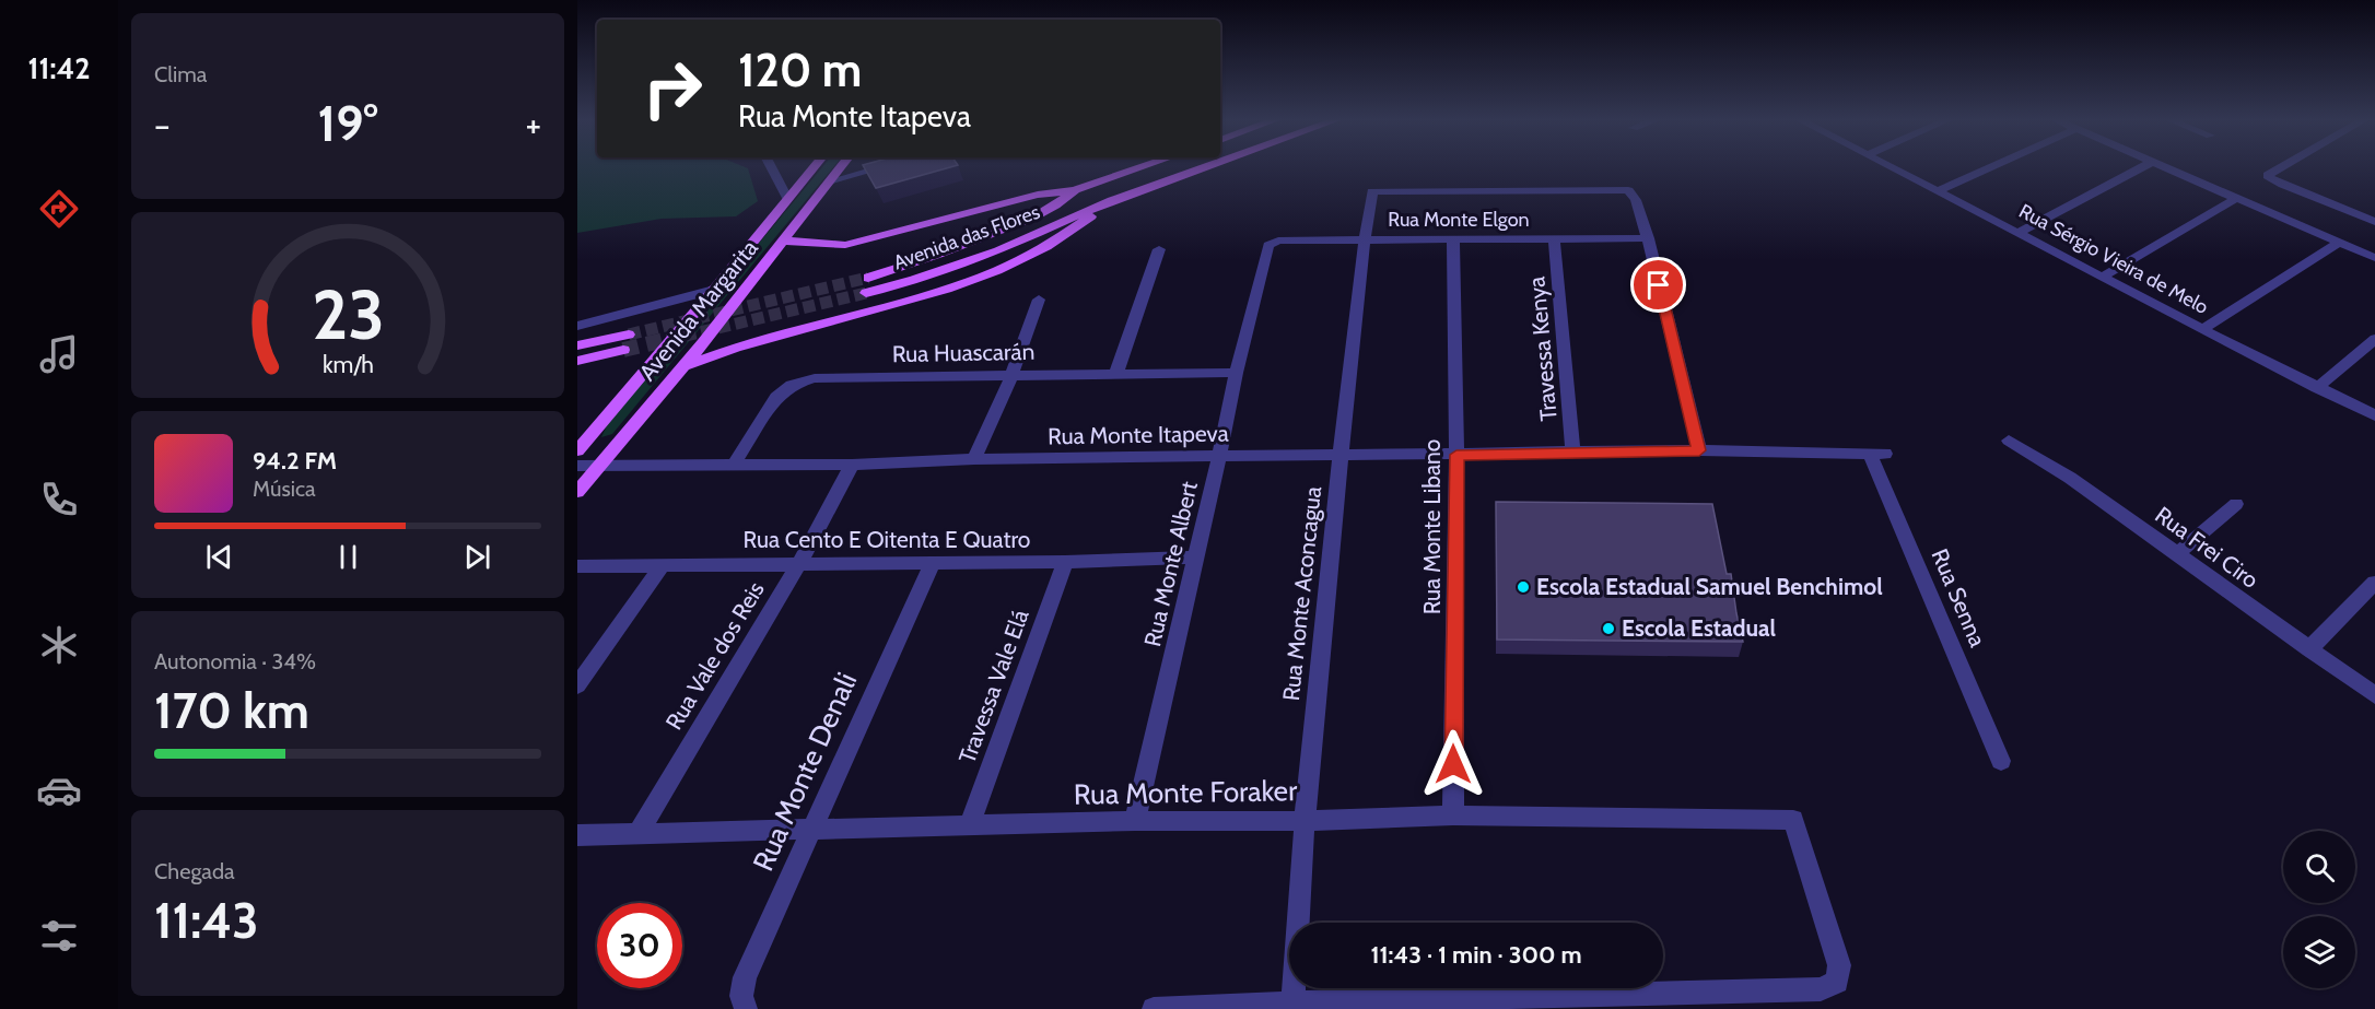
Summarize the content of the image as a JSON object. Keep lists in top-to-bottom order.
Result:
{
  "streets": {
    "main road": ["Avenida das Flores", "Avenida Margarita"],
    "street": [
      "Rua Monte Elgon",
      "Rua Sérgio Vieira de Melo",
      "Travessa Kenya",
      "Rua Huascarán",
      "Rua Monte Itapeva",
      "Rua Monte Libano",
      "Rua Cento E Oitenta E Quatro",
      "Rua Frei Ciro",
      "Rua Monte Albert",
      "Rua Monte Aconcagua",
      "Rua Senna",
      "Rua Vale dos Reis",
      "Travessa Vale Elá",
      "Rua Monte Denali",
      "Rua Monte Foraker"
    ]
  },
  "crossings": [
    ["Rua Monte Elgon", "Travessa Kenya"],
    ["Rua Monte Elgon", "Rua Monte Libano"],
    ["Rua Monte Elgon", "Rua Monte Albert"],
    ["Rua Monte Elgon", "Rua Monte Aconcagua"],
    ["Avenida Margarita", "Rua Monte Itapeva"],
    ["Travessa Kenya", "Rua Monte Itapeva"],
    ["Rua Huascarán", "Rua Monte Itapeva"],
    ["Rua Huascarán", "Rua Monte Albert"],
    ["Rua Monte Itapeva", "Rua Monte Libano"],
    ["Rua Monte Itapeva", "Rua Monte Albert"],
    ["Rua Monte Itapeva", "Rua Monte Aconcagua"],
    ["Rua Monte Itapeva", "Rua Senna"],
    ["Rua Monte Itapeva", "Rua Vale dos Reis"],
    ["Rua Monte Libano", "Rua Monte Foraker"],
    ["Rua Cento E Oitenta E Quatro", "Rua Monte Albert"],
    ["Rua Cento E Oitenta E Quatro", "Rua Vale dos Reis"],
    ["Rua Cento E Oitenta E Quatro", "Travessa Vale Elá"],
    ["Rua Cento E Oitenta E Quatro", "Rua Monte Denali"],
    ["Rua Monte Albert", "Rua Monte Foraker"],
    ["Rua Monte Aconcagua", "Rua Monte Foraker"],
    ["Rua Vale dos Reis", "Rua Monte Foraker"],
    ["Travessa Vale Elá", "Rua Monte Foraker"],
    ["Rua Monte Denali", "Rua Monte Foraker"]
  ],
  "places": ["Escola Estadual Samuel Benchimol", "Escola Estadual"],
  "page": {
    "tabs": "11:42",
    "tile": [
      "Clima",
      ["Autonomia · 34%", "170 km"],
      ["Chegada", "11:43"]
    ],
    "turn": ["120 m", "Rua Monte Itapeva"],
    "heat": ["−", "19°", "+"],
    "song": ["94.2 FM", "Música"],
    "limit": "30",
    "trip": "11:43 · 1 min · 300 m",
    "gauge": ["23", "km/h"]
  }
}
